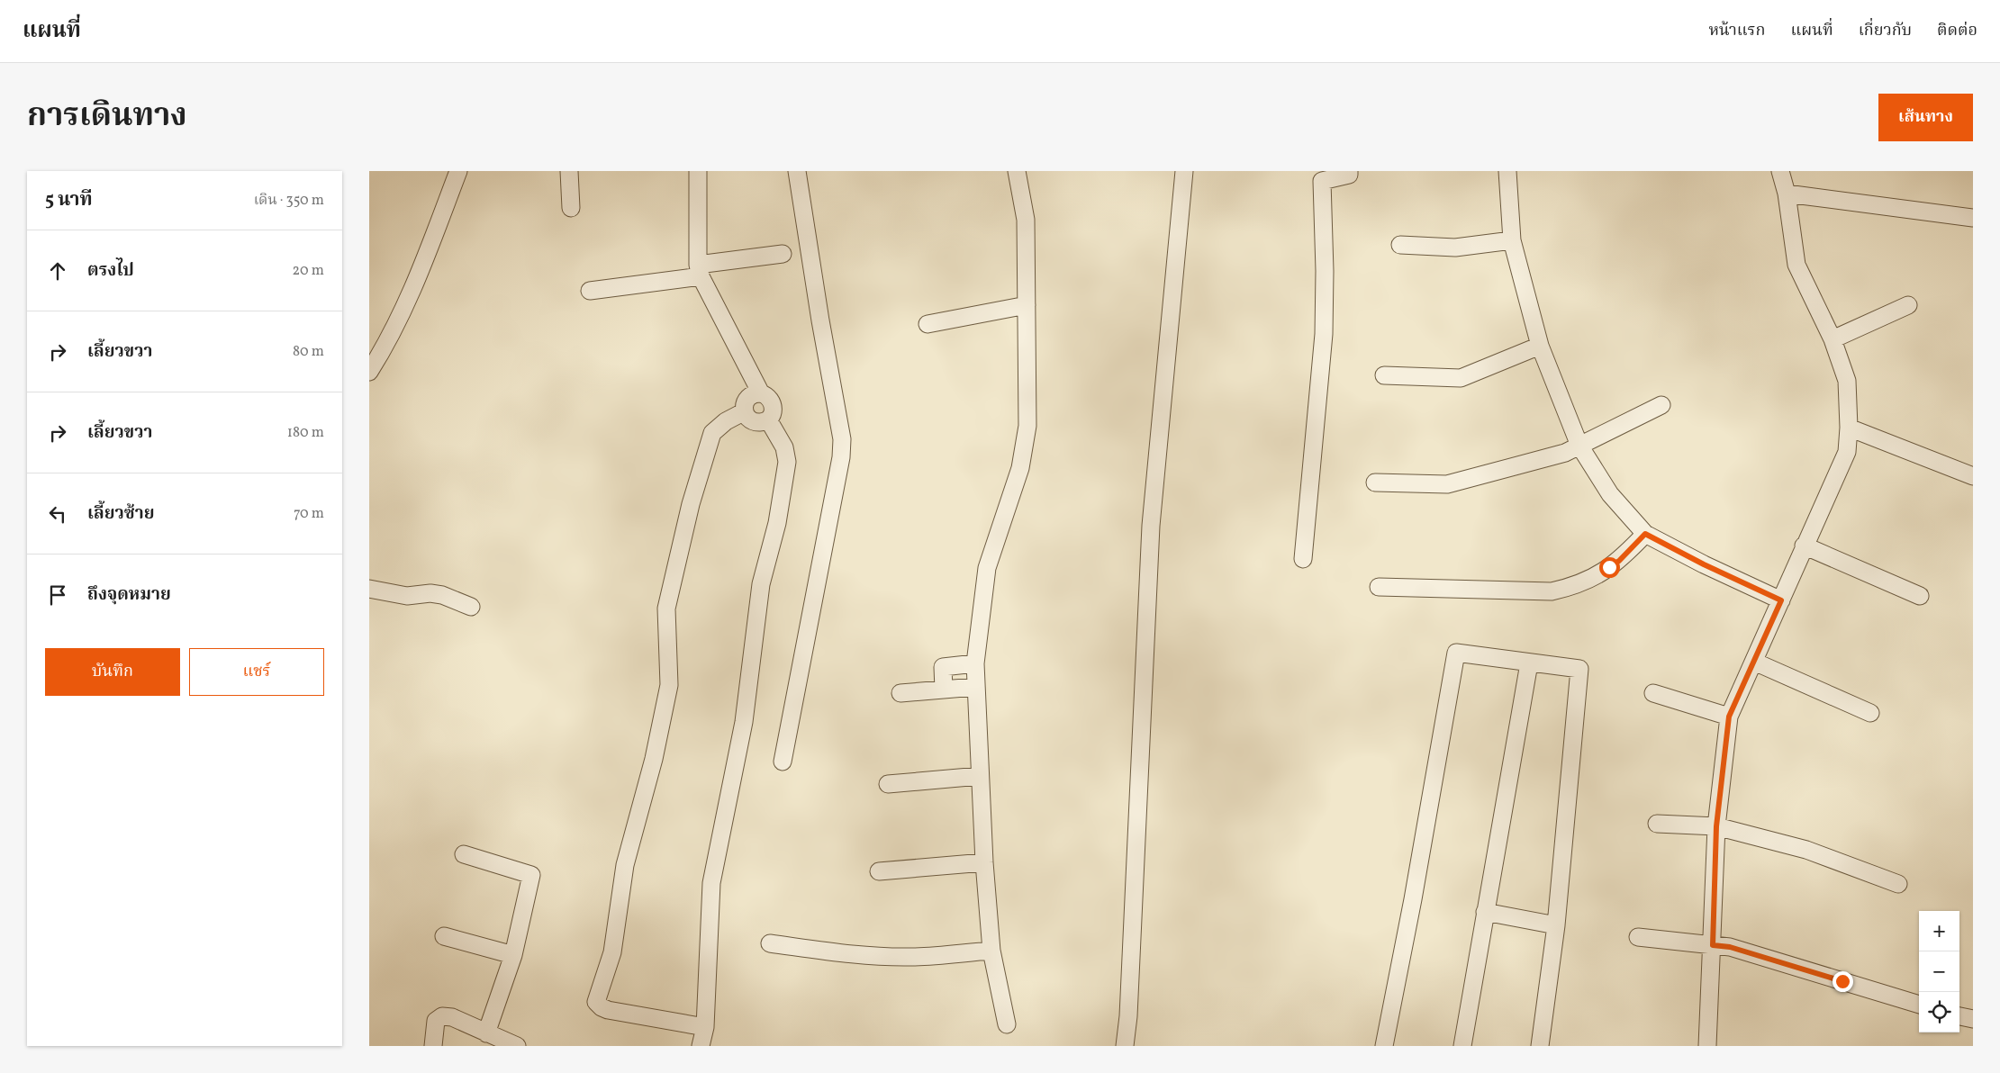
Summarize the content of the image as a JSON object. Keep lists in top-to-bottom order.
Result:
{
  "page": {
    "header": "แผนที่",
    "nav": [
      "หน้าแรก",
      "แผนที่",
      "เกี่ยวกับ",
      "ติดต่อ"
    ],
    "title": "การเดินทาง",
    "buttons": [
      "เส้นทาง",
      ["บันทึก", "แชร์"]
    ],
    "heading": ["5 นาที", "เดิน · 350 m"],
    "list": [
      ["ตรงไป", "20 m"],
      ["เลี้ยวขวา", "80 m"],
      ["เลี้ยวขวา", "180 m"],
      ["เลี้ยวซ้าย", "70 m"],
      "ถึงจุดหมาย"
    ],
    "map_buttons": ["+", "−"]
  }
}
